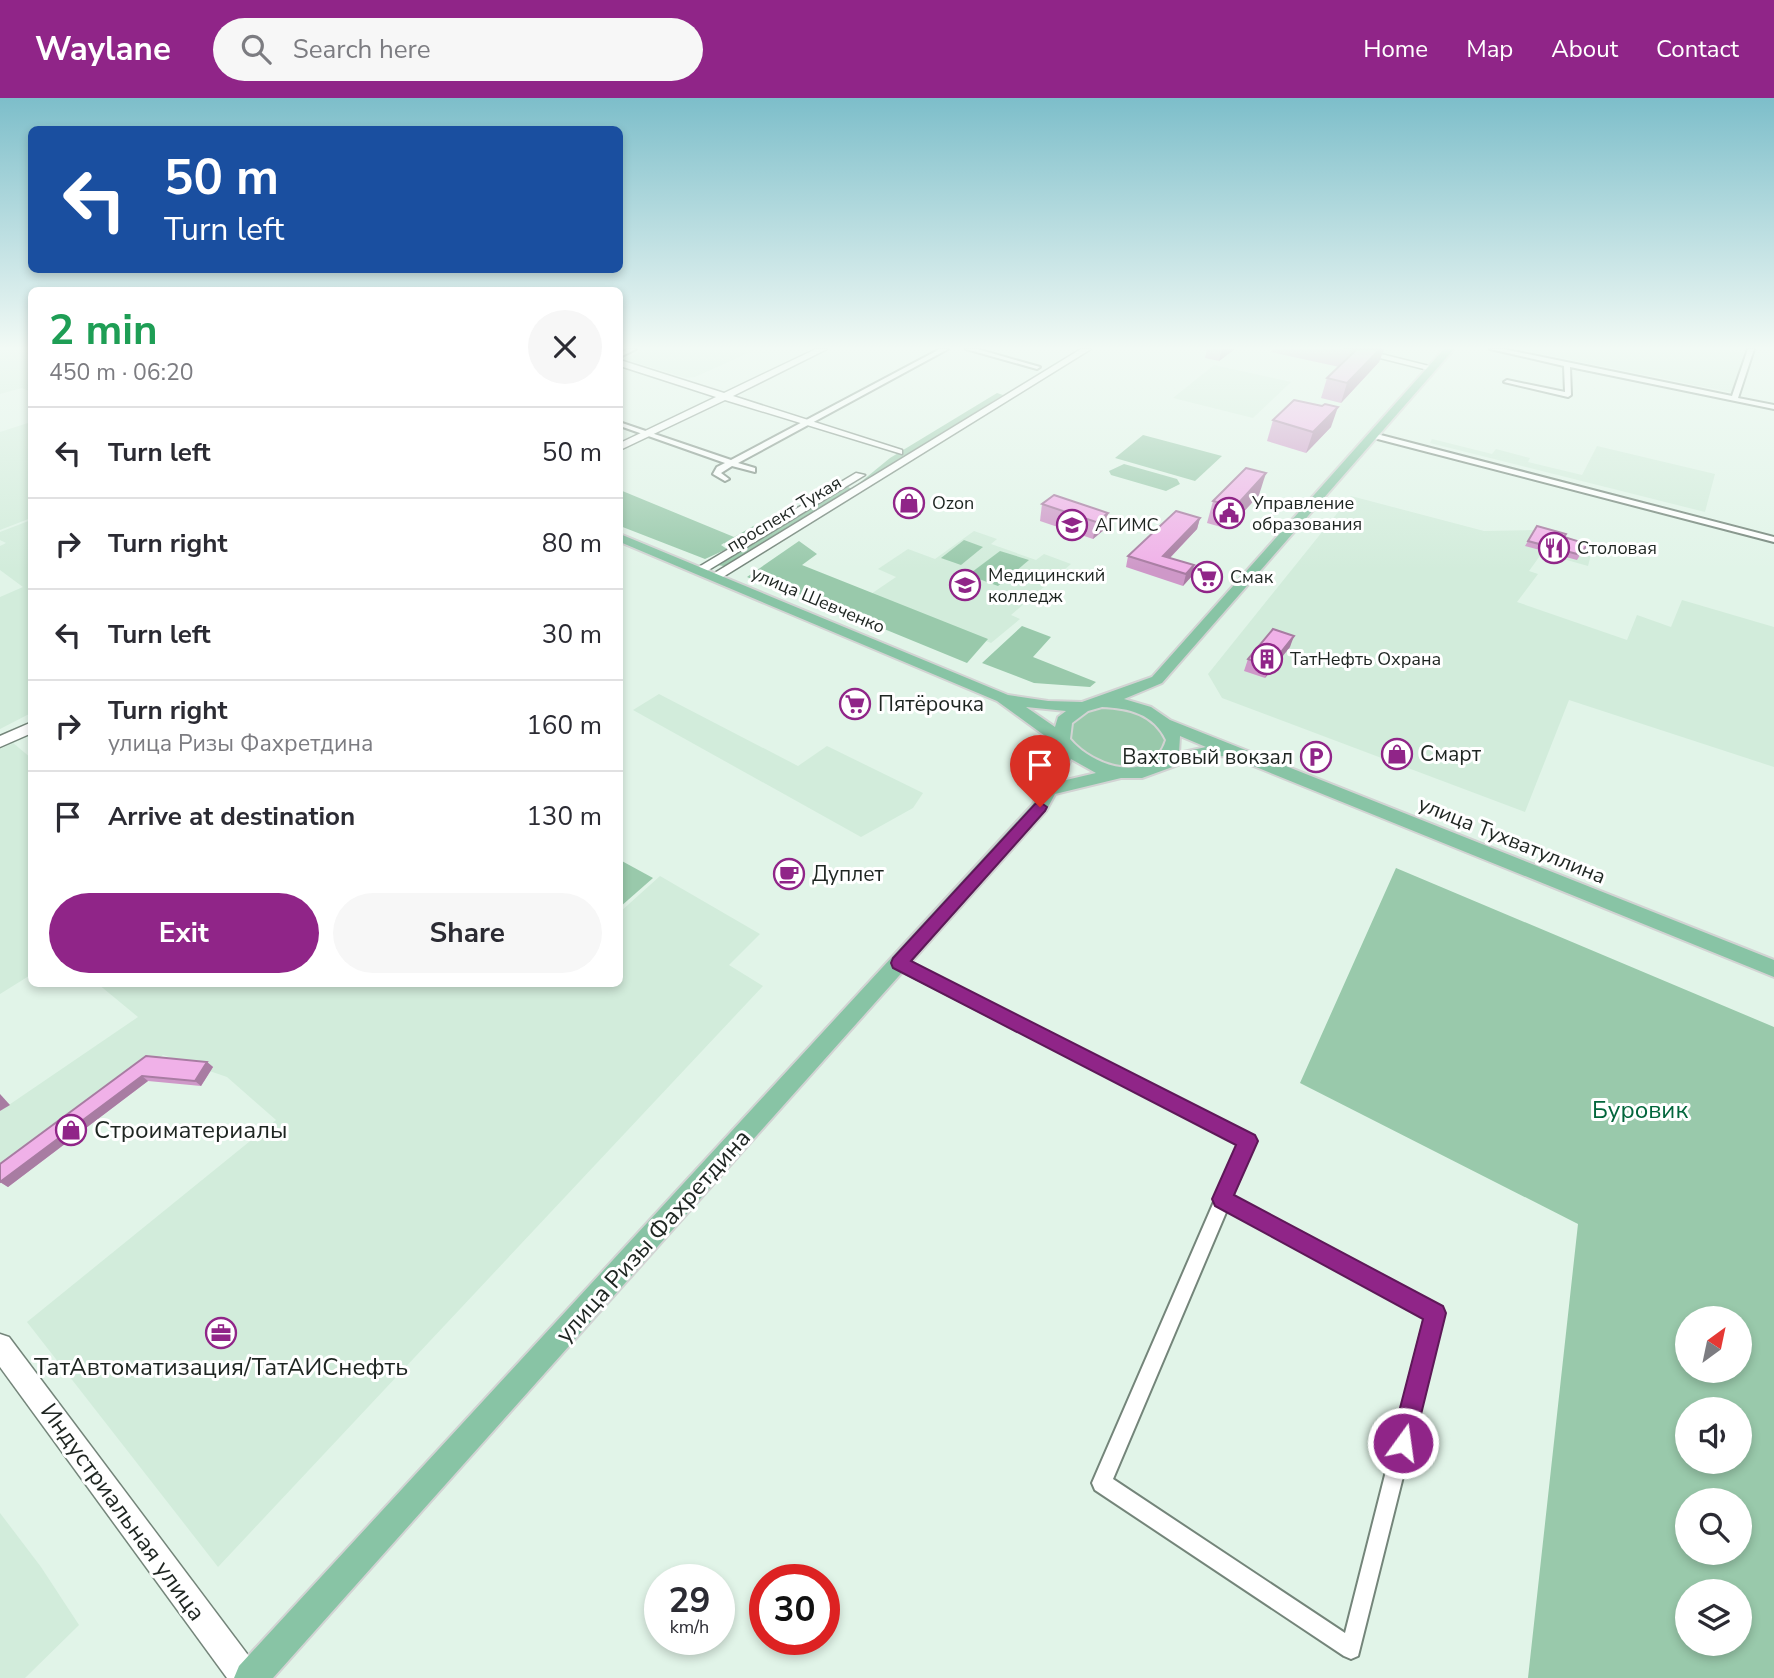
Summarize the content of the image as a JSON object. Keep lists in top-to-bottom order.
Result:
{
  "streets": {
    "main road": [
      "проспект Тукая",
      "улица Шевченко",
      "улица Тухватуллина",
      "улица Ризы Фахретдина",
      "Индустриальная улица"
    ]
  },
  "crossings": [
    ["проспект Тукая", "улица Шевченко"],
    ["улица Тухватуллина", "улица Ризы Фахретдина"]
  ],
  "parks": ["Буровик"],
  "places": {
    "shop": ["Ozon", "Смарт", "Строиматериалы"],
    "public building": ["Управление образования"],
    "school or university": ["АГИМС", "Медицинский колледж"],
    "restaurant": ["Столовая"],
    "supermarket": ["Смак", "Пятёрочка"],
    "building": ["ТатНефть Охрана"],
    "parking": ["Вахтовый вокзал"],
    "cafe": ["Дуплет"],
    "office": ["ТатАвтоматизация/ТатАИСнефть"]
  },
  "north": "top right",
  "page": {
    "header": "Waylane",
    "search": "Search here",
    "nav": [
      "Home",
      "Map",
      "About",
      "Contact"
    ],
    "turn": ["50 m", "Turn left"],
    "heading": ["2 min", "450 m · 06:20"],
    "list": [
      {
        "name": "Turn left",
        "value": "50 m"
      },
      {
        "name": "Turn right",
        "value": "80 m"
      },
      {
        "name": "Turn left",
        "value": "30 m"
      },
      {
        "name": "Turn right",
        "note": "улица Ризы Фахретдина",
        "value": "160 m"
      },
      {
        "name": "Arrive at destination",
        "value": "130 m"
      }
    ],
    "buttons": ["Exit", "Share"],
    "speed": "29 km/h",
    "limit": "30"
  }
}
